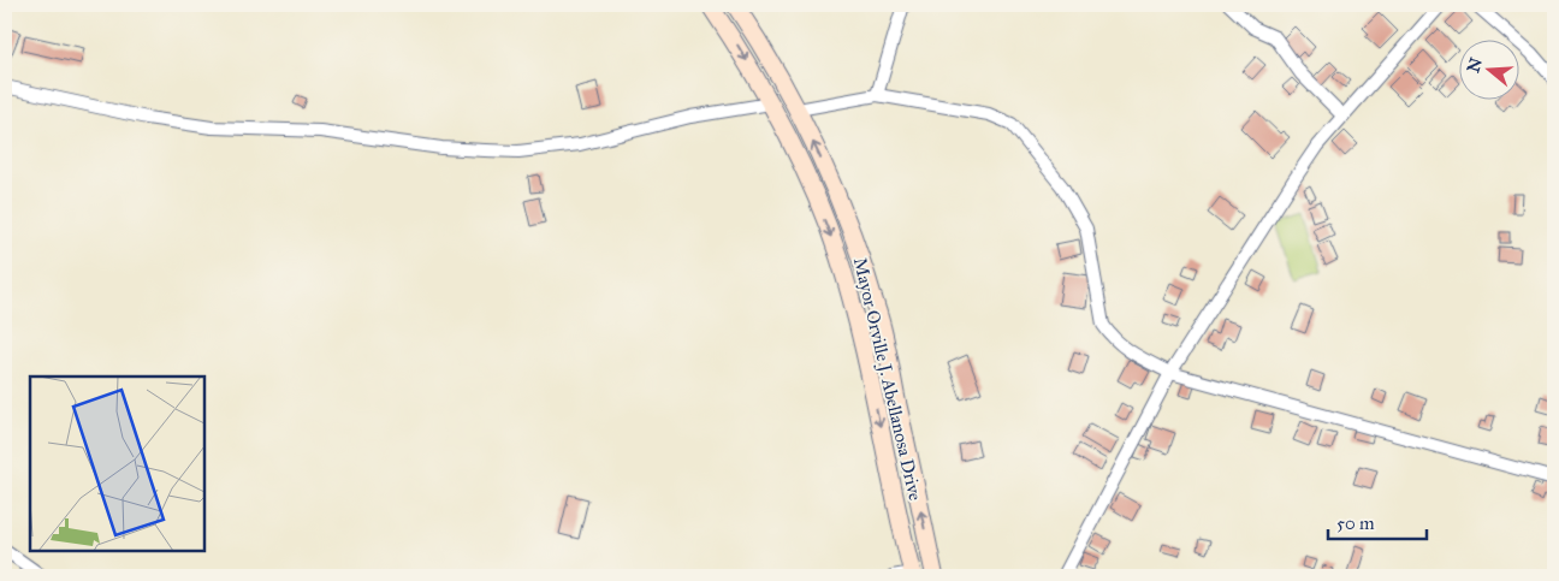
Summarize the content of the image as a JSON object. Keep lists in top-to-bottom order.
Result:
{
  "streets": {
    "main road": ["Mayor Orville J. Abellanosa Drive"]
  },
  "scale_bar": "50 m",
  "north": "left"
}
